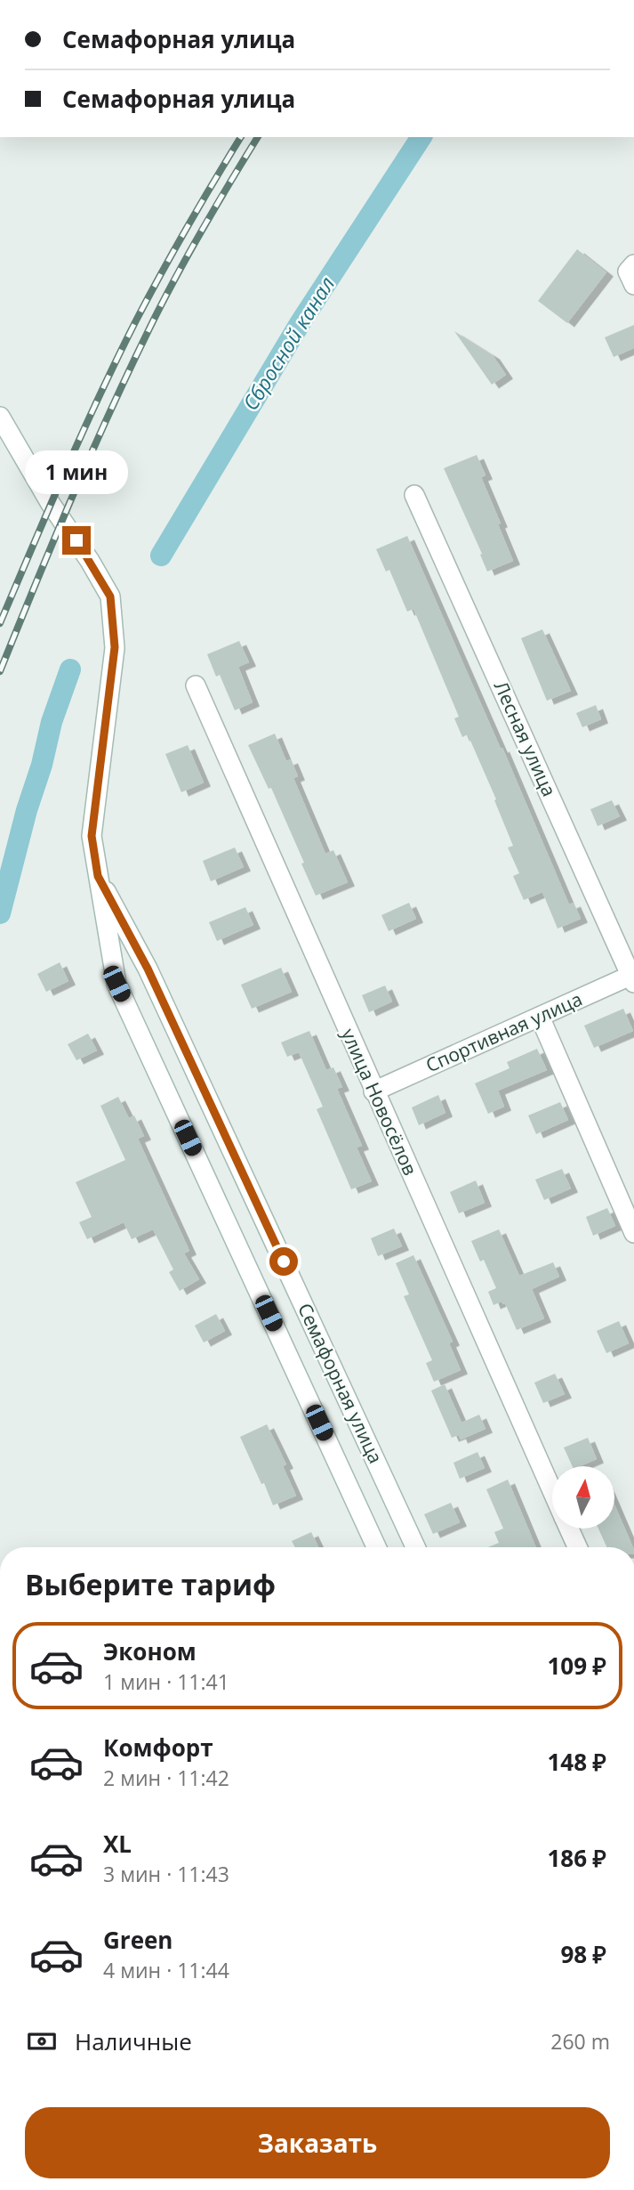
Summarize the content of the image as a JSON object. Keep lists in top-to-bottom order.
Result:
{
  "streets": {
    "street": [
      "Лесная улица",
      "Спортивная улица",
      "улица Новосёлов",
      "Семафорная улица"
    ]
  },
  "crossings": [
    ["Лесная улица", "Спортивная улица"],
    ["Спортивная улица", "улица Новосёлов"]
  ],
  "water": ["Сбросной канал"],
  "north": "top",
  "page": {
    "banner": ["Семафорная улица", "Семафорная улица"],
    "bubble": "1 мин",
    "heading": "Выберите тариф",
    "list": [
      {
        "name": "Эконом",
        "note": "1 мин · 11:41",
        "value": "109 ₽"
      },
      {
        "name": "Комфорт",
        "note": "2 мин · 11:42",
        "value": "148 ₽"
      },
      {
        "name": "XL",
        "note": "3 мин · 11:43",
        "value": "186 ₽"
      },
      {
        "name": "Green",
        "note": "4 мин · 11:44",
        "value": "98 ₽"
      }
    ],
    "pay": ["Наличные", "260 m"],
    "buttons": "Заказать"
  }
}
